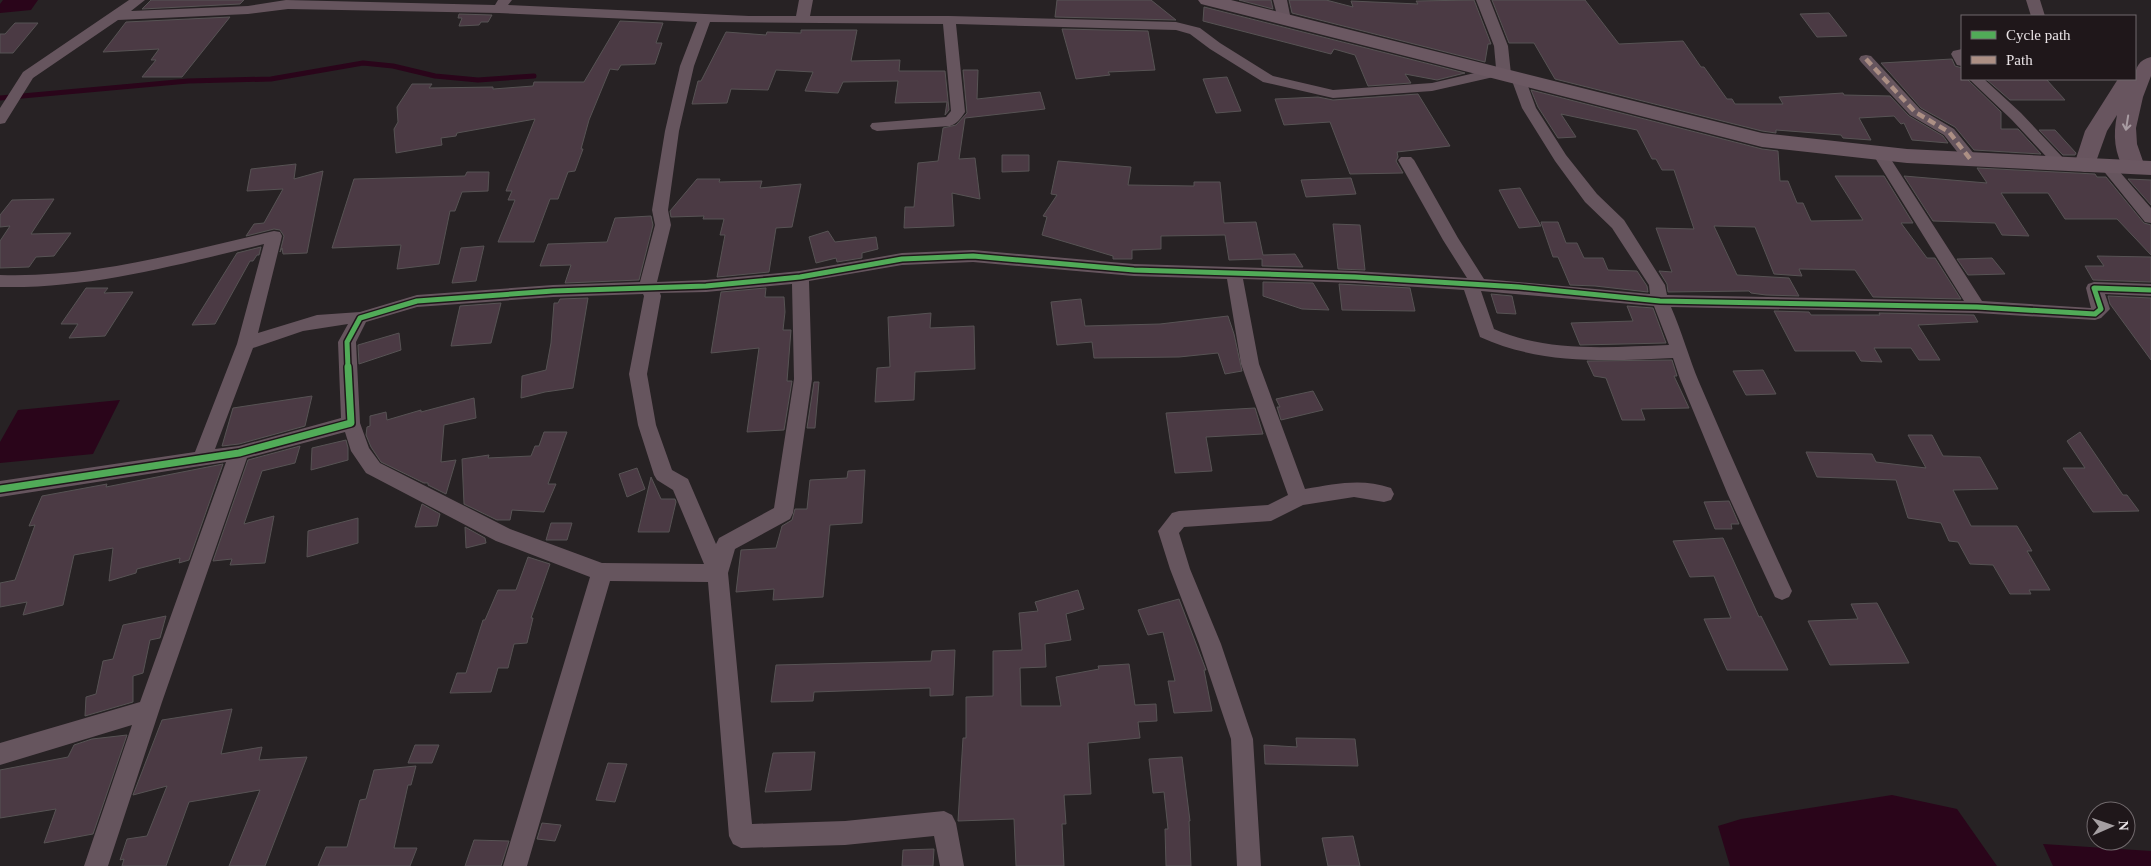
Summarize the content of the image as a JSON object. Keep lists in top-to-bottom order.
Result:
{
  "legend": ["Cycle path", "Path"],
  "north": "right"
}
